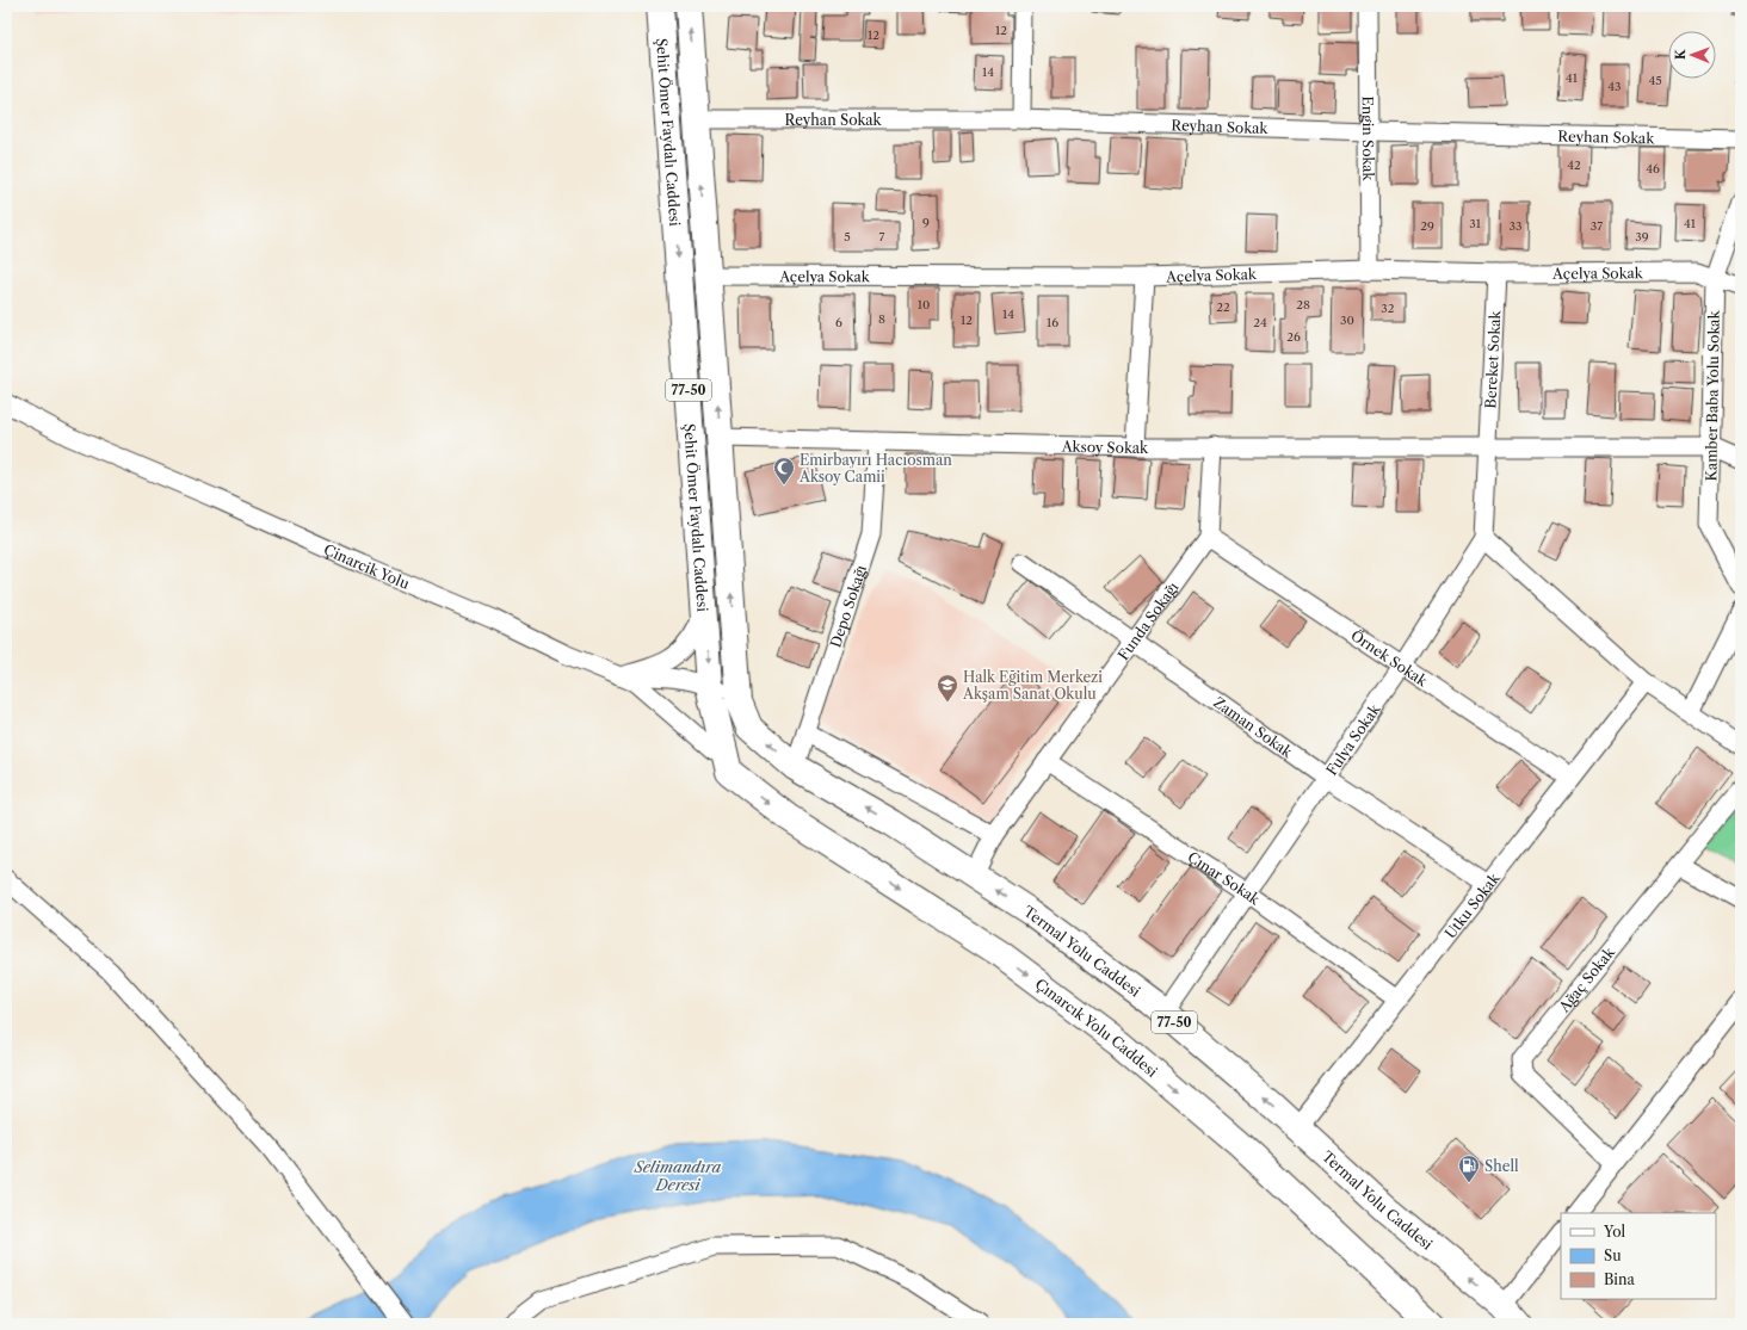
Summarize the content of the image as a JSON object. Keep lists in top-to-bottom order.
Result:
{
  "streets": {
    "main road": [
      "Şehit Ömer Faydalı Caddesi",
      "77-50",
      "Termal Yolu Caddesi",
      "Çınarcık Yolu Caddesi"
    ],
    "street": [
      "Reyhan Sokak",
      "Engin Sokak",
      "Açelya Sokak",
      "Bereket Sokak",
      "Kamber Baba Yolu Sokak",
      "Aksoy Sokak",
      "Çinarcik Yolu",
      "Depo Sokağı",
      "Funda Sokağı",
      "Örnek Sokak",
      "Zaman Sokak",
      "Fulya Sokak",
      "Çınar Sokak",
      "Utku Sokak",
      "Ağaç Sokak"
    ]
  },
  "crossings": [
    ["Reyhan Sokak", "Şehit Ömer Faydalı Caddesi"],
    ["Reyhan Sokak", "Engin Sokak"],
    ["Şehit Ömer Faydalı Caddesi", "Açelya Sokak"],
    ["Şehit Ömer Faydalı Caddesi", "Aksoy Sokak"],
    ["Şehit Ömer Faydalı Caddesi", "Çinarcik Yolu"],
    ["Şehit Ömer Faydalı Caddesi", "Termal Yolu Caddesi"],
    ["Şehit Ömer Faydalı Caddesi", "Çınarcık Yolu Caddesi"],
    ["Engin Sokak", "Açelya Sokak"],
    ["Açelya Sokak", "Bereket Sokak"],
    ["Açelya Sokak", "Kamber Baba Yolu Sokak"],
    ["Bereket Sokak", "Aksoy Sokak"],
    ["Bereket Sokak", "Fulya Sokak"],
    ["Kamber Baba Yolu Sokak", "Aksoy Sokak"],
    ["Aksoy Sokak", "Depo Sokağı"],
    ["Aksoy Sokak", "Fulya Sokak"],
    ["Çinarcik Yolu", "Çınarcık Yolu Caddesi"],
    ["Depo Sokağı", "Termal Yolu Caddesi"],
    ["Funda Sokağı", "Örnek Sokak"],
    ["Funda Sokağı", "Zaman Sokak"],
    ["Funda Sokağı", "Çınar Sokak"],
    ["Funda Sokağı", "Termal Yolu Caddesi"],
    ["Örnek Sokak", "Fulya Sokak"],
    ["Örnek Sokak", "Utku Sokak"],
    ["Zaman Sokak", "Fulya Sokak"],
    ["Zaman Sokak", "Utku Sokak"],
    ["Fulya Sokak", "Çınar Sokak"],
    ["Fulya Sokak", "Termal Yolu Caddesi"],
    ["Çınar Sokak", "Utku Sokak"],
    ["Utku Sokak", "Termal Yolu Caddesi"]
  ],
  "one_way": ["Termal Yolu Caddesi", "Çınarcık Yolu Caddesi"],
  "water": ["Selimandıra Deresi"],
  "places": {
    "mosque": ["Emirbayırı Hacıosman Aksoy Camii"],
    "school or university": ["Halk Eğitim Merkezi Akşam Sanat Okulu"],
    "fuel station": ["Shell"]
  },
  "house_numbers": [
    "12",
    "12",
    "14",
    "41",
    "45",
    "43",
    "42",
    "46",
    "9",
    "31",
    "41",
    "29",
    "33",
    "37",
    "5",
    "7",
    "39",
    "10",
    "28",
    "22",
    "32",
    "14",
    "8",
    "12",
    "30",
    "6",
    "16",
    "24",
    "26"
  ],
  "legend": ["Yol", "Su", "Bina"],
  "north": "left"
}
